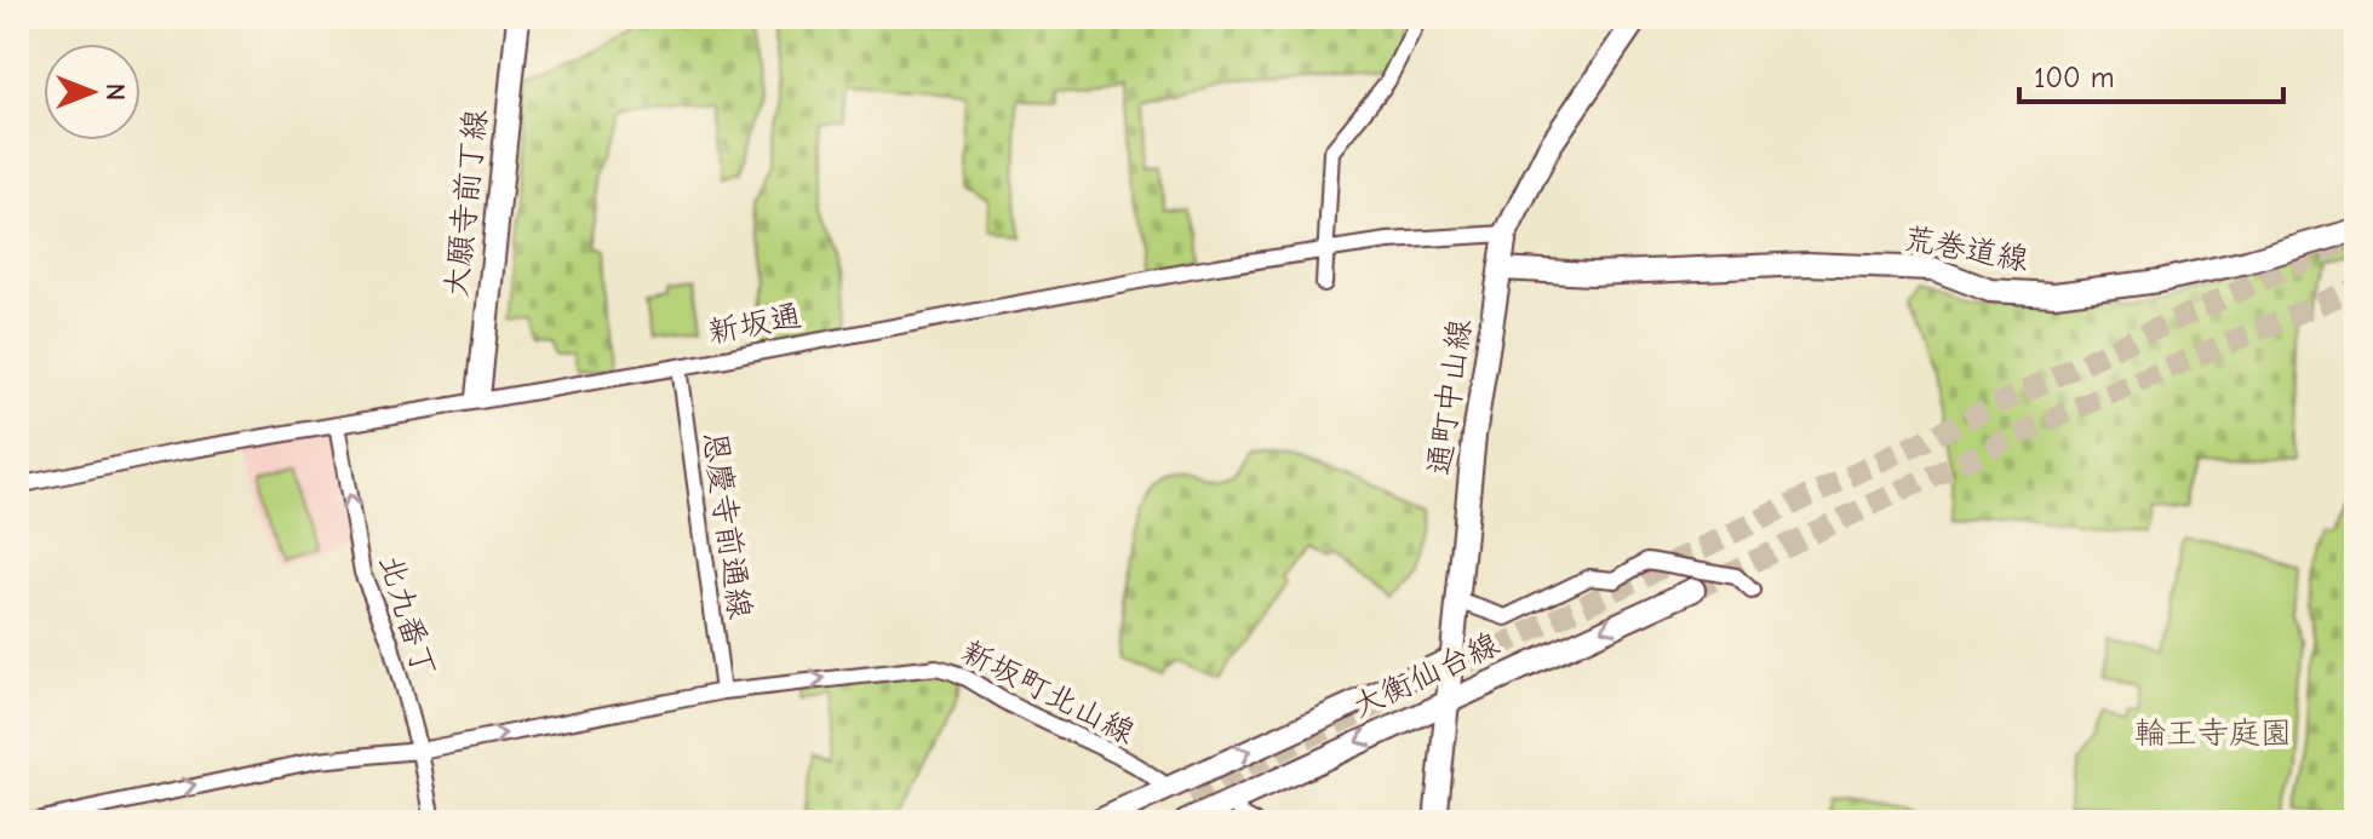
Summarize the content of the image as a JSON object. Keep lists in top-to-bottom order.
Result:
{
  "streets": {
    "street": [
      "大願寺前丁線",
      "荒巻道線",
      "新坂通",
      "通町中山線",
      "恩慶寺前通線",
      "北九番丁",
      "大衡仙台線",
      "新坂町北山線"
    ]
  },
  "crossings": [
    ["大願寺前丁線", "新坂通"],
    ["荒巻道線", "通町中山線"],
    ["新坂通", "通町中山線"],
    ["新坂通", "恩慶寺前通線"],
    ["新坂通", "北九番丁"],
    ["通町中山線", "大衡仙台線"],
    ["恩慶寺前通線", "新坂町北山線"],
    ["北九番丁", "新坂町北山線"]
  ],
  "one_way": ["北九番丁", "新坂町北山線"],
  "parks": ["輪王寺庭園"],
  "scale_bar": "100 m",
  "north": "right"
}
